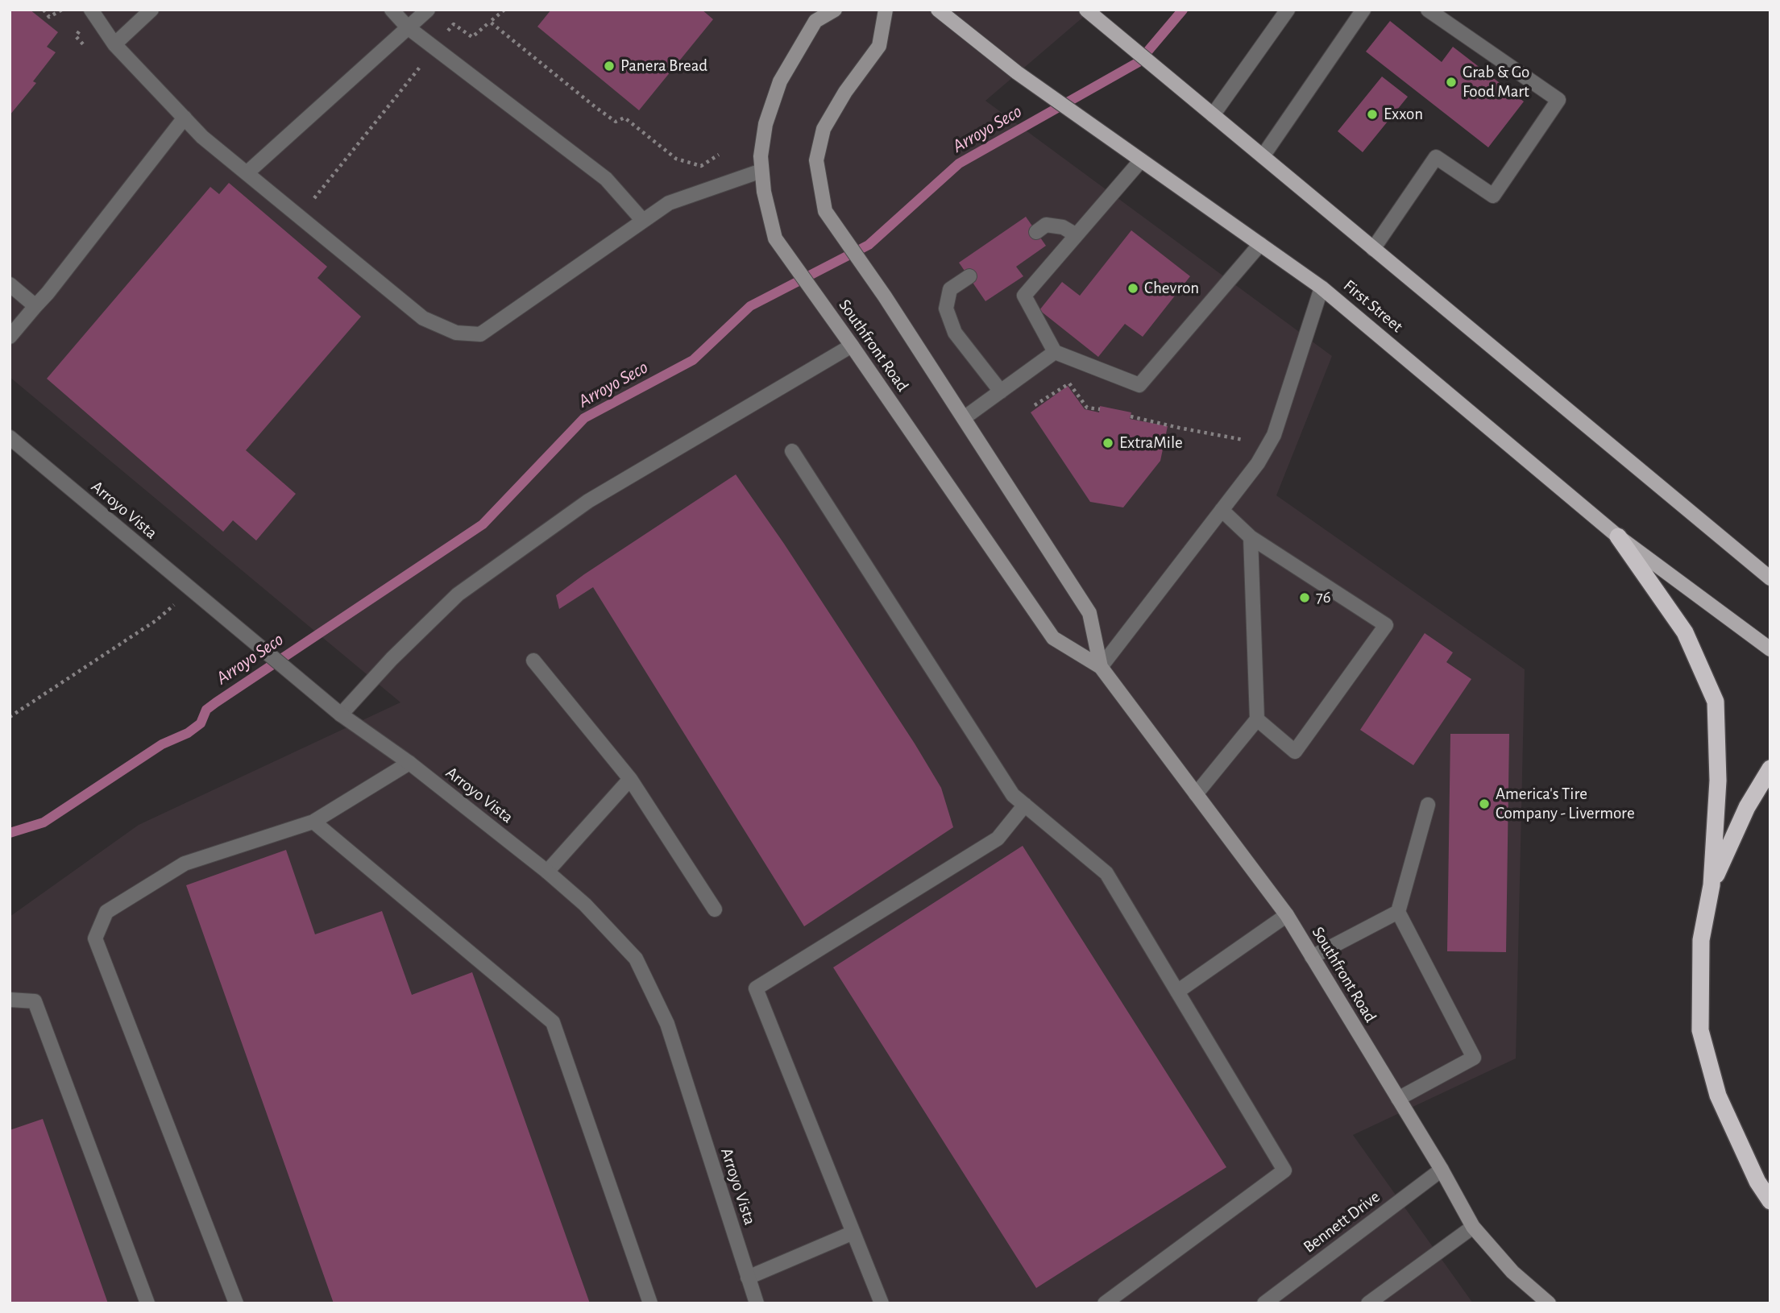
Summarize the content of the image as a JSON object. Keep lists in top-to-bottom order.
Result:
{
  "streets": {
    "main road": ["First Street"],
    "street": ["Southfront Road", "Arroyo Vista", "Bennett Drive"]
  },
  "crossings": [
    ["Southfront Road", "Bennett Drive"]
  ],
  "water": ["Arroyo Seco"],
  "places": [
    "Panera Bread",
    "Grab & Go Food Mart",
    "Exxon",
    "Chevron",
    "ExtraMile",
    "76",
    "America's Tire Company - Livermore"
  ]
}
